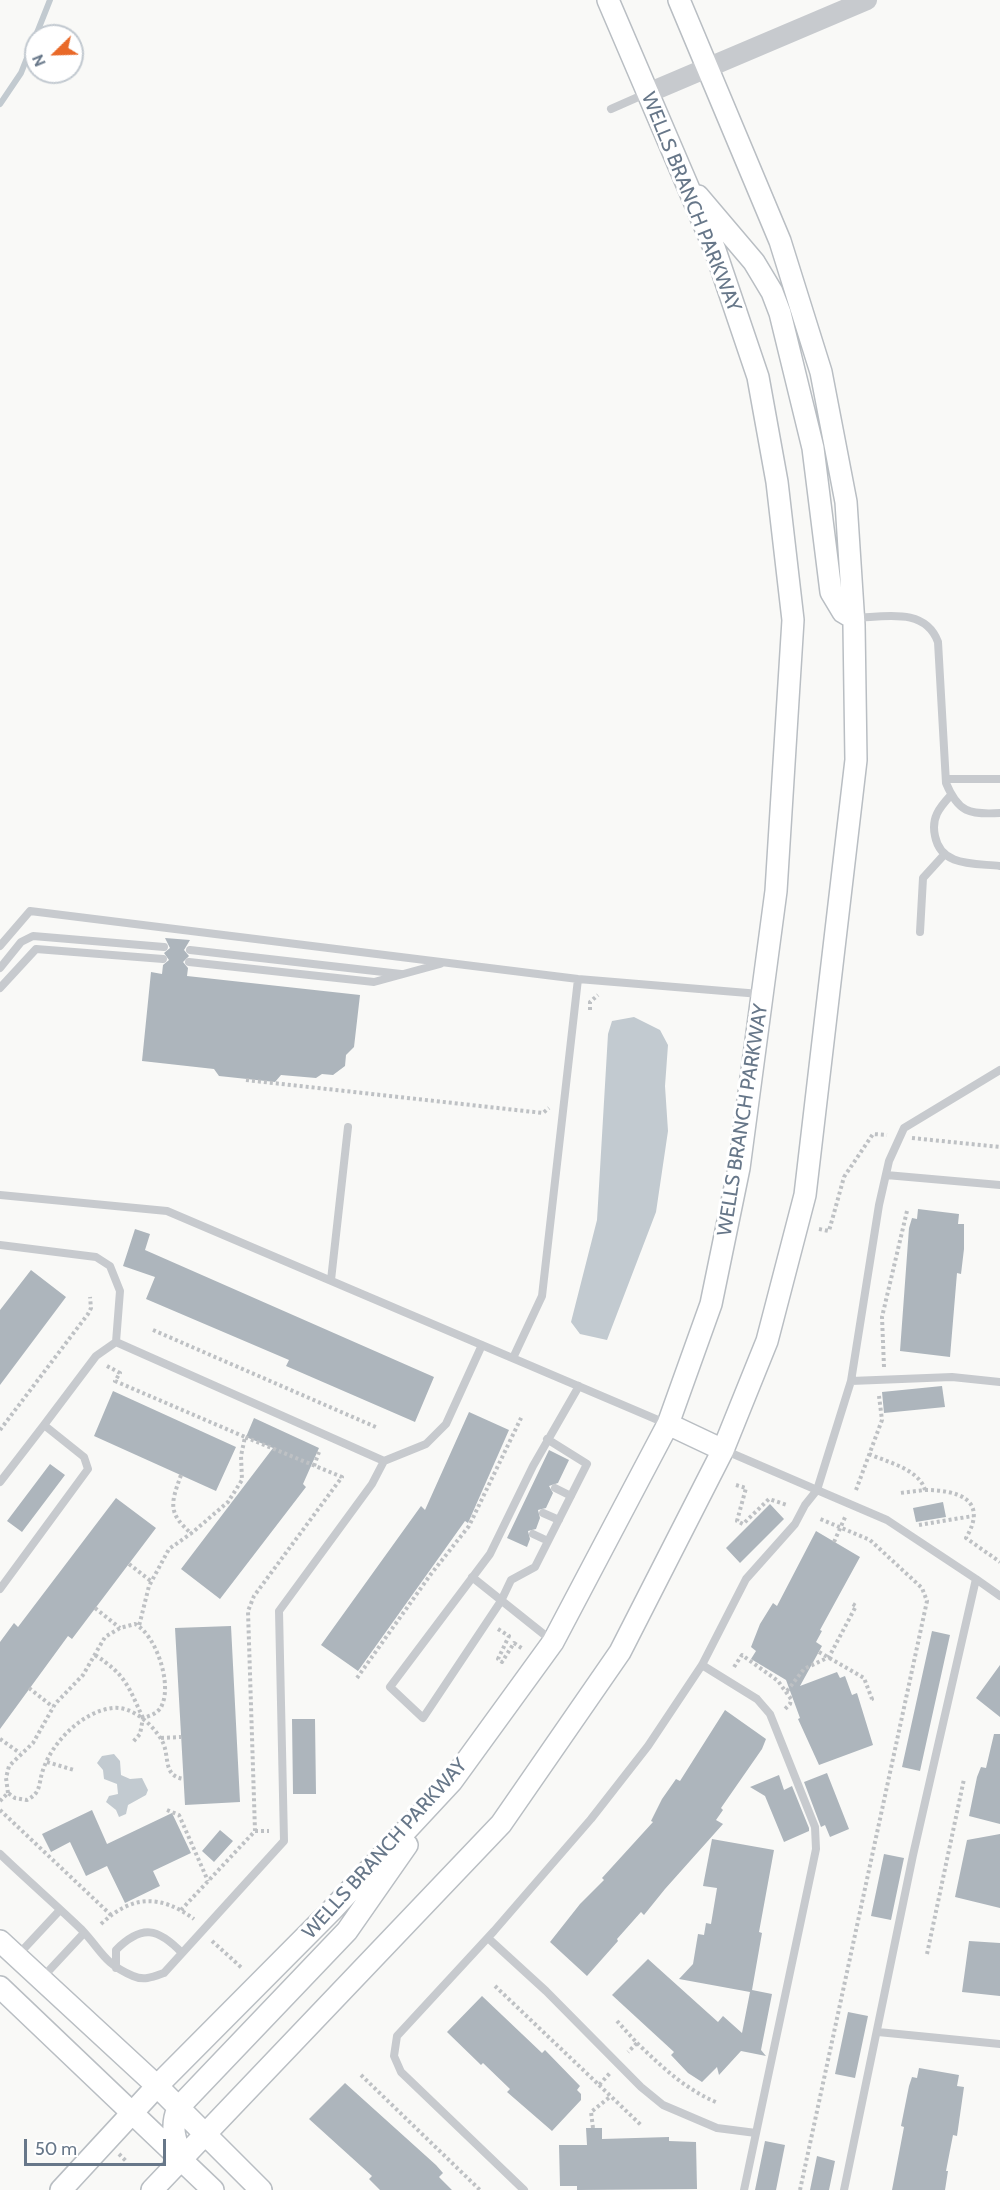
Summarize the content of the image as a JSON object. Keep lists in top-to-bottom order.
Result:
{
  "streets": {
    "main road": ["WELLS BRANCH PARKWAY"]
  },
  "scale_bar": "50 m",
  "north": "bottom left"
}
